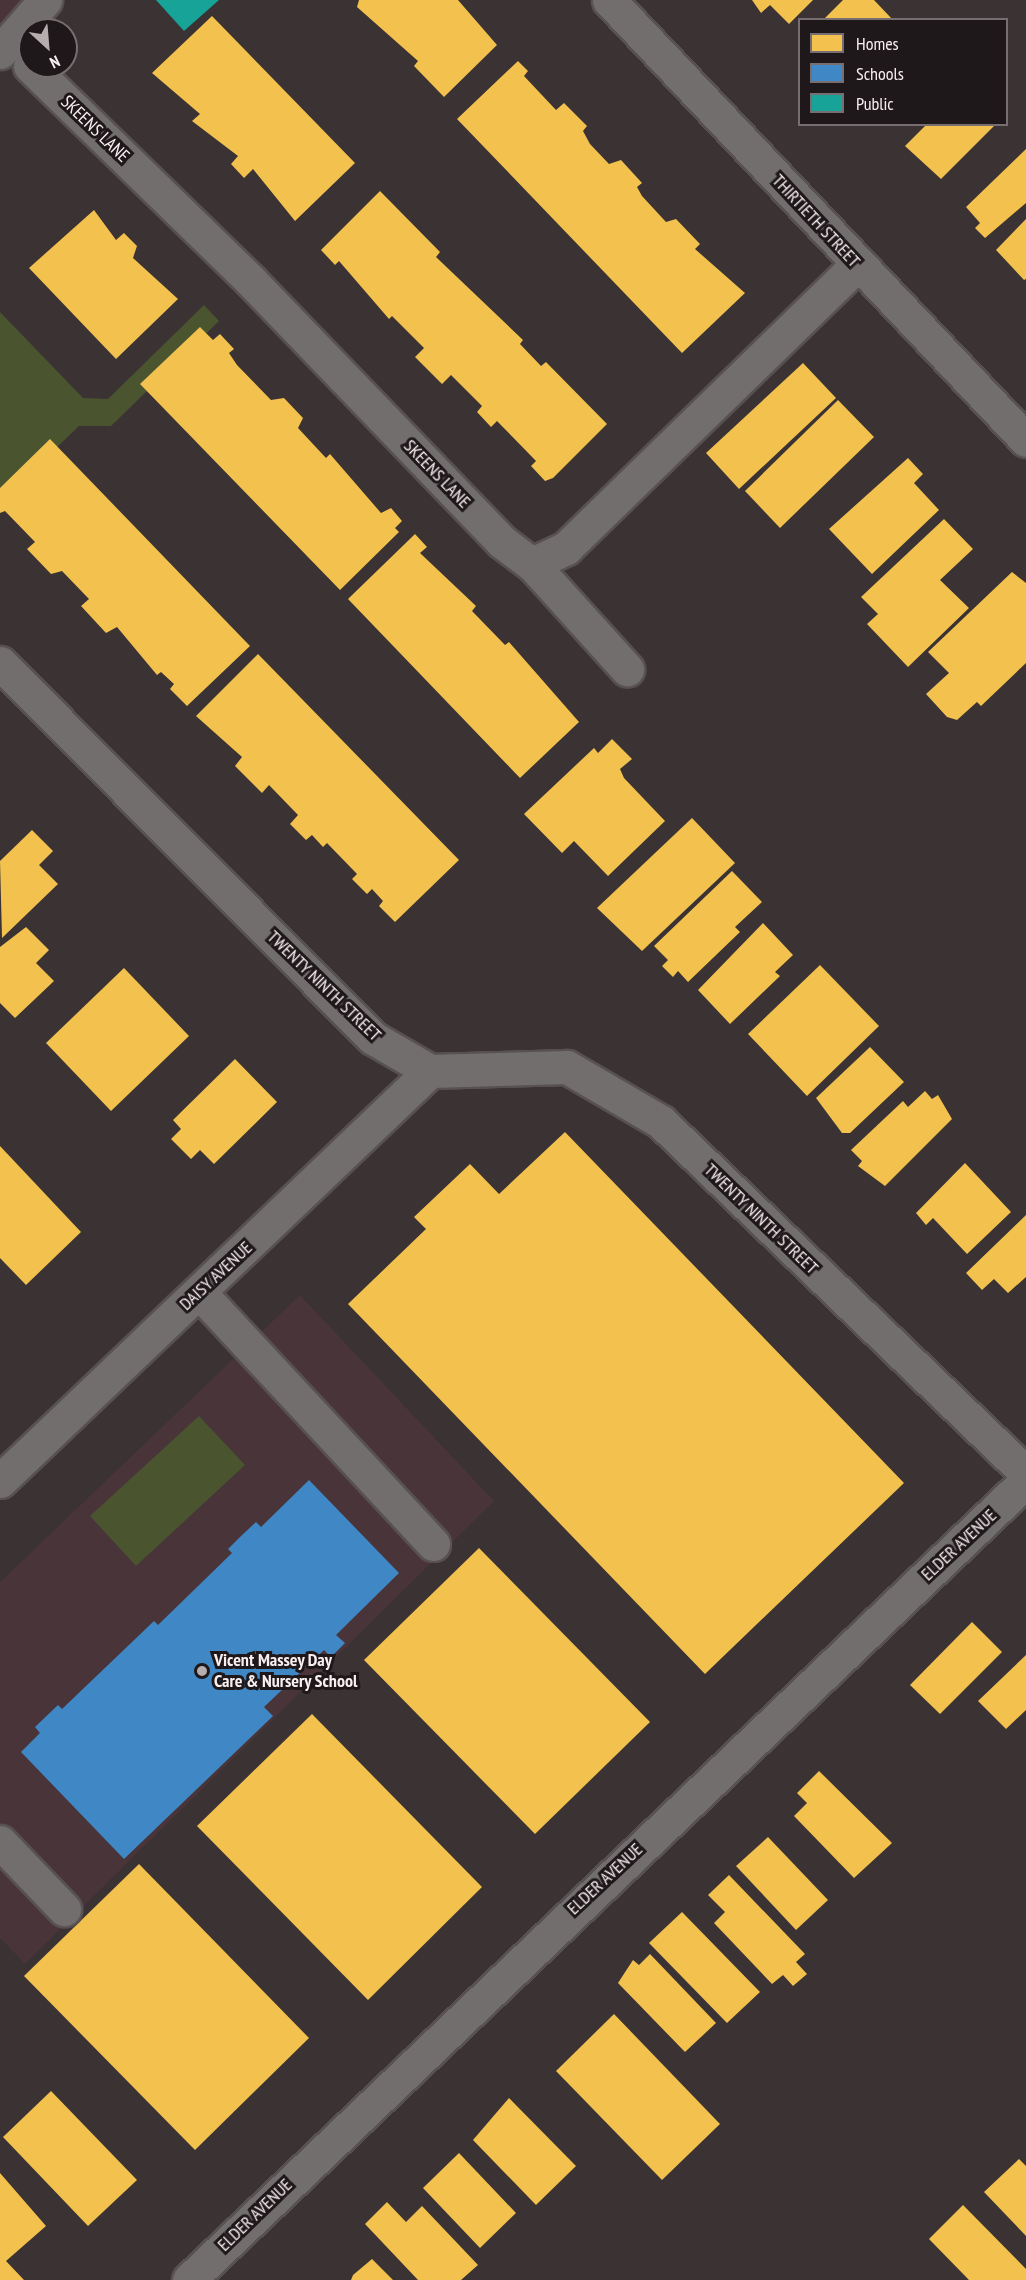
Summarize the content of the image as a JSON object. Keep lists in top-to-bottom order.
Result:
{
  "streets": {
    "street": [
      "SKEENS LANE",
      "THIRTIETH STREET",
      "TWENTY NINTH STREET",
      "DAISY AVENUE",
      "ELDER AVENUE"
    ]
  },
  "crossings": [
    ["TWENTY NINTH STREET", "DAISY AVENUE"]
  ],
  "places": ["Vicent Massey Day Care & Nursery School"],
  "legend": ["Homes", "Schools", "Public"],
  "north": "bottom right"
}
